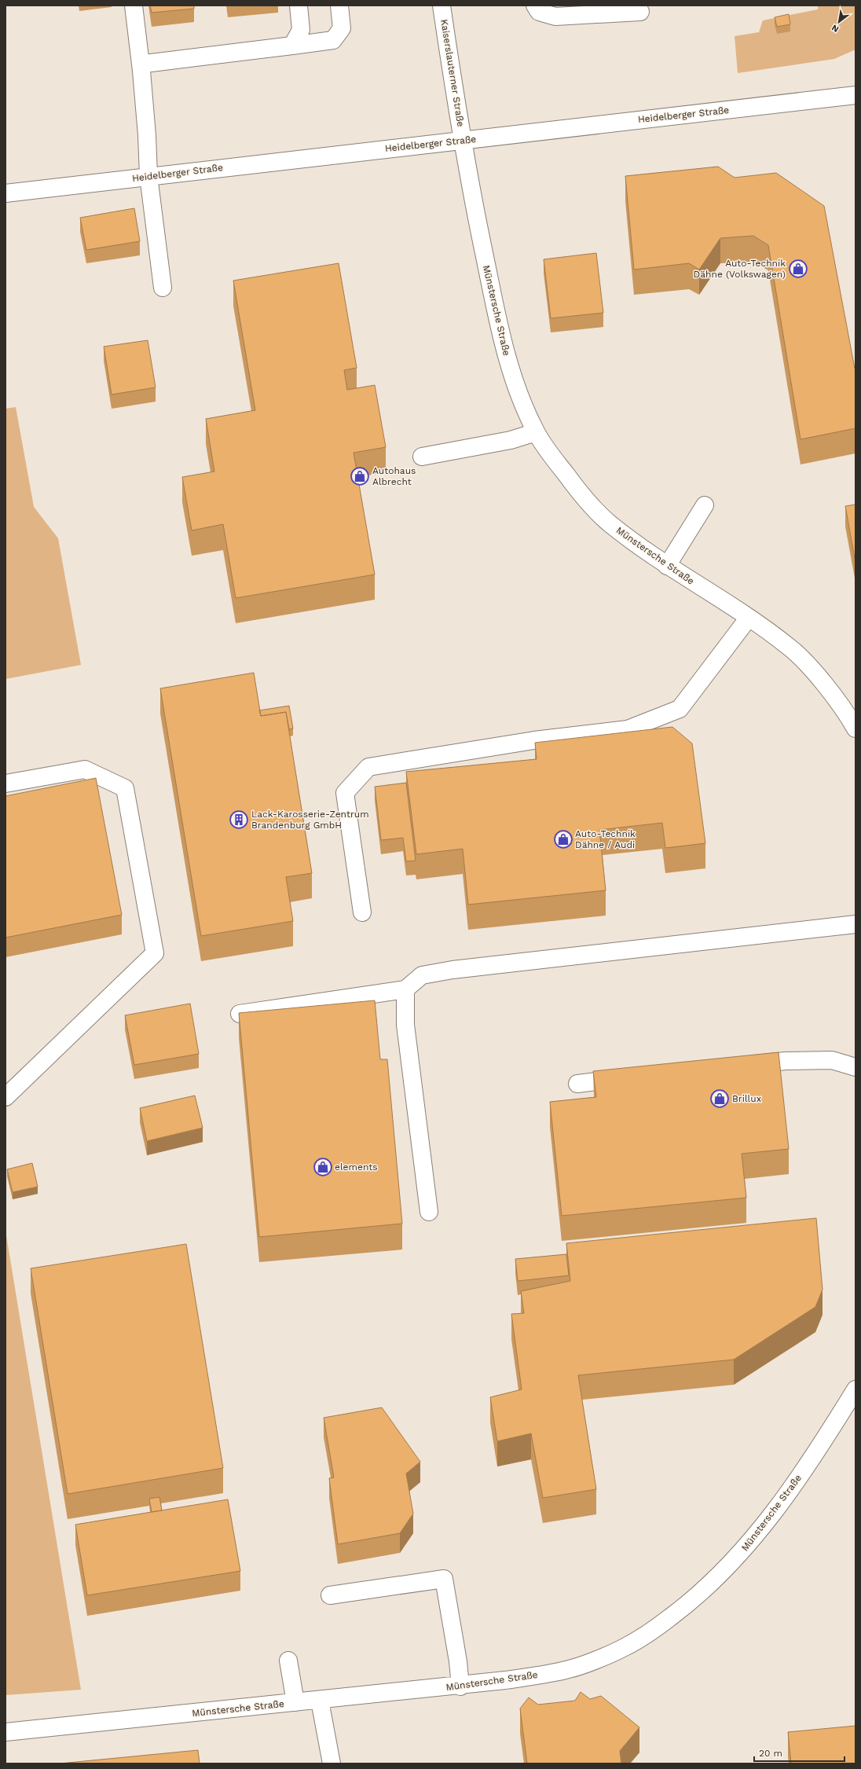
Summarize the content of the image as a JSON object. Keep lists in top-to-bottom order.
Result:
{
  "streets": {
    "street": ["Kaiserslauterner Straße", "Heidelberger Straße", "Münstersche Straße"]
  },
  "crossings": [
    ["Kaiserslauterner Straße", "Heidelberger Straße"],
    ["Kaiserslauterner Straße", "Münstersche Straße"],
    ["Heidelberger Straße", "Münstersche Straße"]
  ],
  "places": {
    "shop": [
      "Auto-Technik Dähne (Volkswagen)",
      "Autohaus Albrecht",
      "Auto-Technik Dähne / Audi",
      "Brillux",
      "elements"
    ],
    "building": ["Lack-Karosserie-Zentrum Brandenburg GmbH"]
  },
  "scale_bar": "20 m",
  "north": "bottom left"
}
